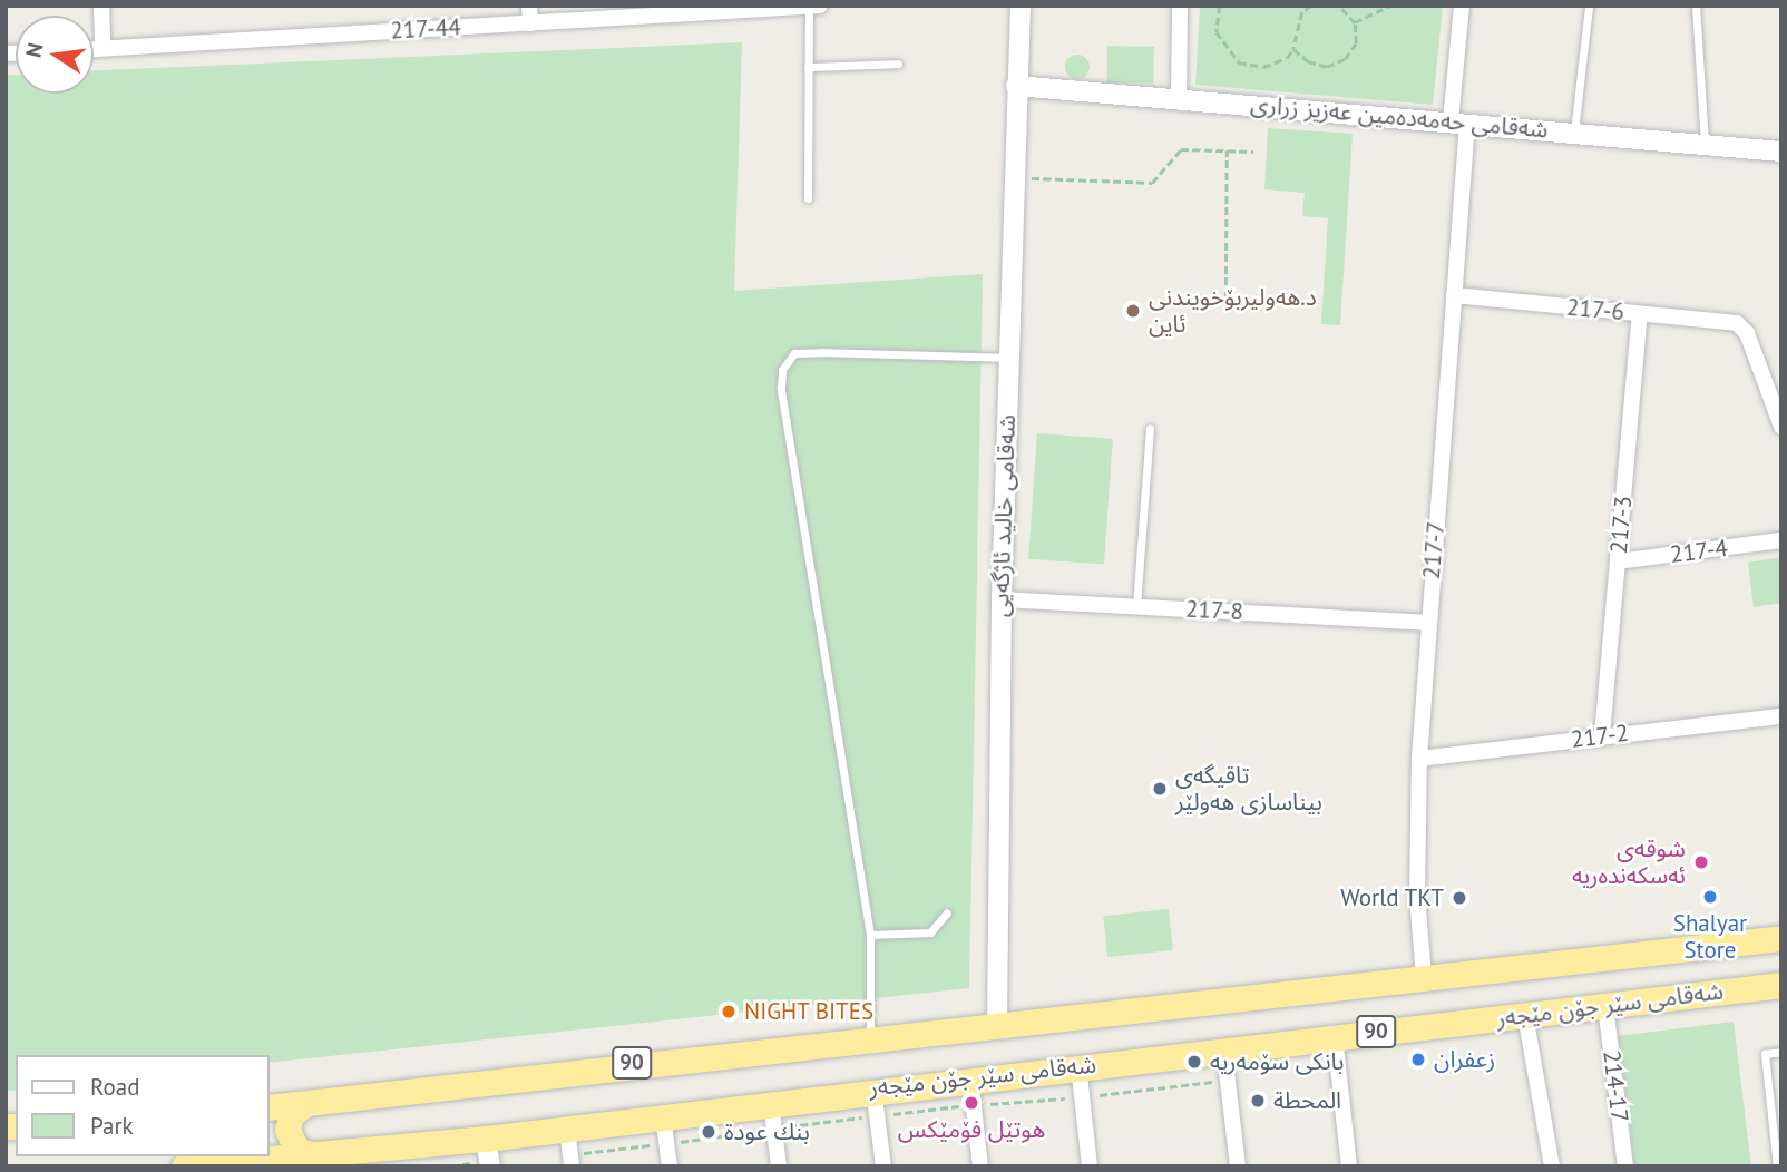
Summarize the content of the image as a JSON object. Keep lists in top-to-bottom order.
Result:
{
  "streets": {
    "highway": ["شەقامی سێر جۆن مێجەر", "90"],
    "street": [
      "217-44",
      "شەقامی حەمەدەمین عەزیز زراری",
      "217-6",
      "شەقامی خالید ئاژگەیی",
      "217-3",
      "217-7",
      "217-4",
      "217-8",
      "217-2",
      "214-17"
    ]
  },
  "crossings": [
    ["شەقامی حەمەدەمین عەزیز زراری", "شەقامی خالید ئاژگەیی"],
    ["شەقامی حەمەدەمین عەزیز زراری", "217-7"],
    ["217-6", "217-3"],
    ["217-6", "217-7"],
    ["شەقامی خالید ئاژگەیی", "217-8"],
    ["شەقامی خالید ئاژگەیی", "شەقامی سێر جۆن مێجەر"],
    ["217-3", "217-4"],
    ["217-3", "217-2"],
    ["217-7", "217-8"],
    ["217-7", "217-2"],
    ["217-7", "شەقامی سێر جۆن مێجەر"],
    ["شەقامی سێر جۆن مێجەر", "214-17"]
  ],
  "places": [
    "د.هه‌ولیربۆخویندنی ئاین",
    "تاقیگەی بیناسازی هەولێر",
    "شوقەی ئەسکەندەریە",
    "Shalyar Store",
    "World TKT",
    "NIGHT BITES",
    "زعفران",
    "بانکی سۆمەریە",
    "المحطة",
    "هوتێل فۆمێکس",
    "بنك عودة"
  ],
  "legend": ["Road", "Park"],
  "north": "left"
}
